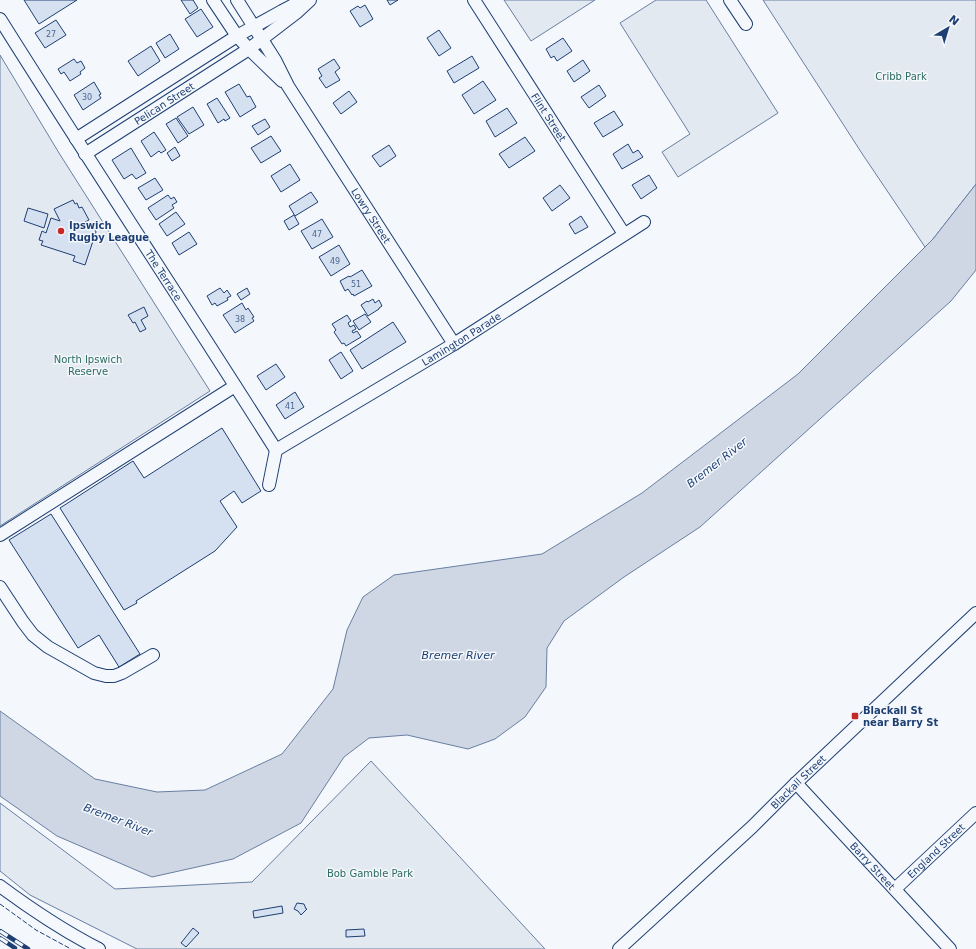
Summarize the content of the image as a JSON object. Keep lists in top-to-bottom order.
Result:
{
  "streets": {
    "street": [
      "Pelican Street",
      "Flint Street",
      "Lowry Street",
      "The Terrace",
      "Lamington Parade",
      "Blackall Street",
      "England Street",
      "Barry Street"
    ]
  },
  "crossings": [
    ["Pelican Street", "Lowry Street"],
    ["Pelican Street", "The Terrace"],
    ["Flint Street", "Lamington Parade"],
    ["Lowry Street", "Lamington Parade"],
    ["The Terrace", "Lamington Parade"],
    ["Blackall Street", "Barry Street"],
    ["England Street", "Barry Street"]
  ],
  "water": ["Bremer River"],
  "parks": ["Cribb Park", "North Ipswich Reserve", "Bob Gamble Park"],
  "places": {
    "other": ["Ipswich Rugby League"],
    "transit": ["Blackall St near Barry St"]
  },
  "house_numbers": [
    "27",
    "30",
    "47",
    "49",
    "51",
    "38",
    "41"
  ],
  "north": "top right"
}
